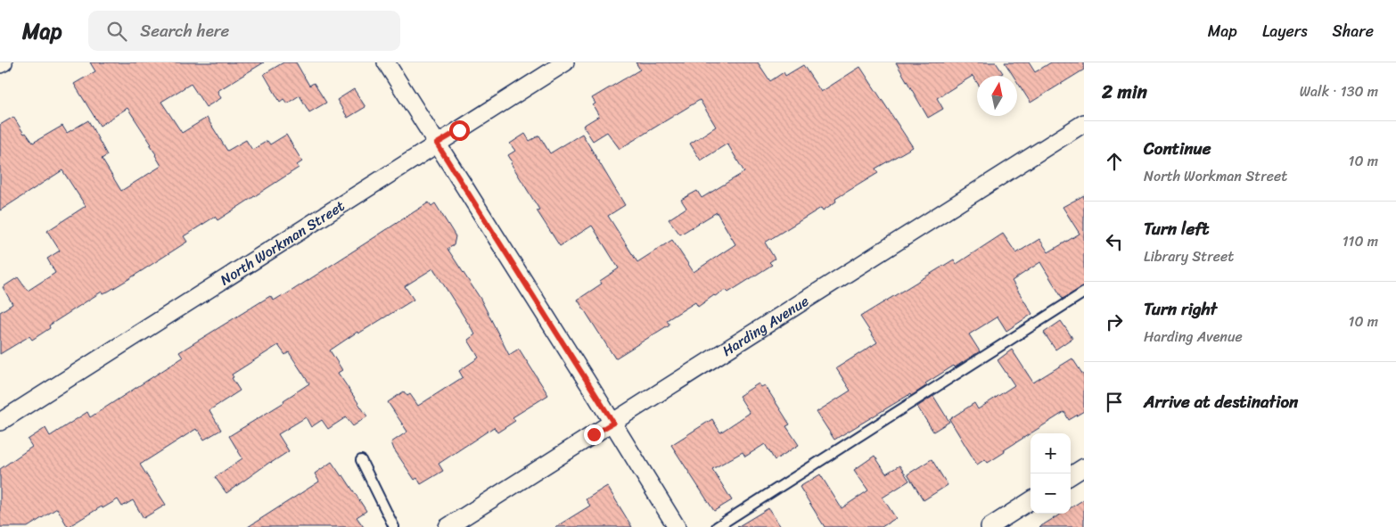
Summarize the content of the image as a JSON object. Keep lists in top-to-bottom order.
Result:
{
  "streets": {
    "street": ["North Workman Street", "Harding Avenue"]
  },
  "north": "top",
  "page": {
    "header": "Map",
    "search": "Search here",
    "nav": ["Map", "Layers", "Share"],
    "heading": ["2 min", "Walk · 130 m"],
    "list": [
      ["Continue", "North Workman Street", "10 m"],
      ["Turn left", "Library Street", "110 m"],
      ["Turn right", "Harding Avenue", "10 m"],
      "Arrive at destination"
    ],
    "map_buttons": ["+", "−"]
  }
}
